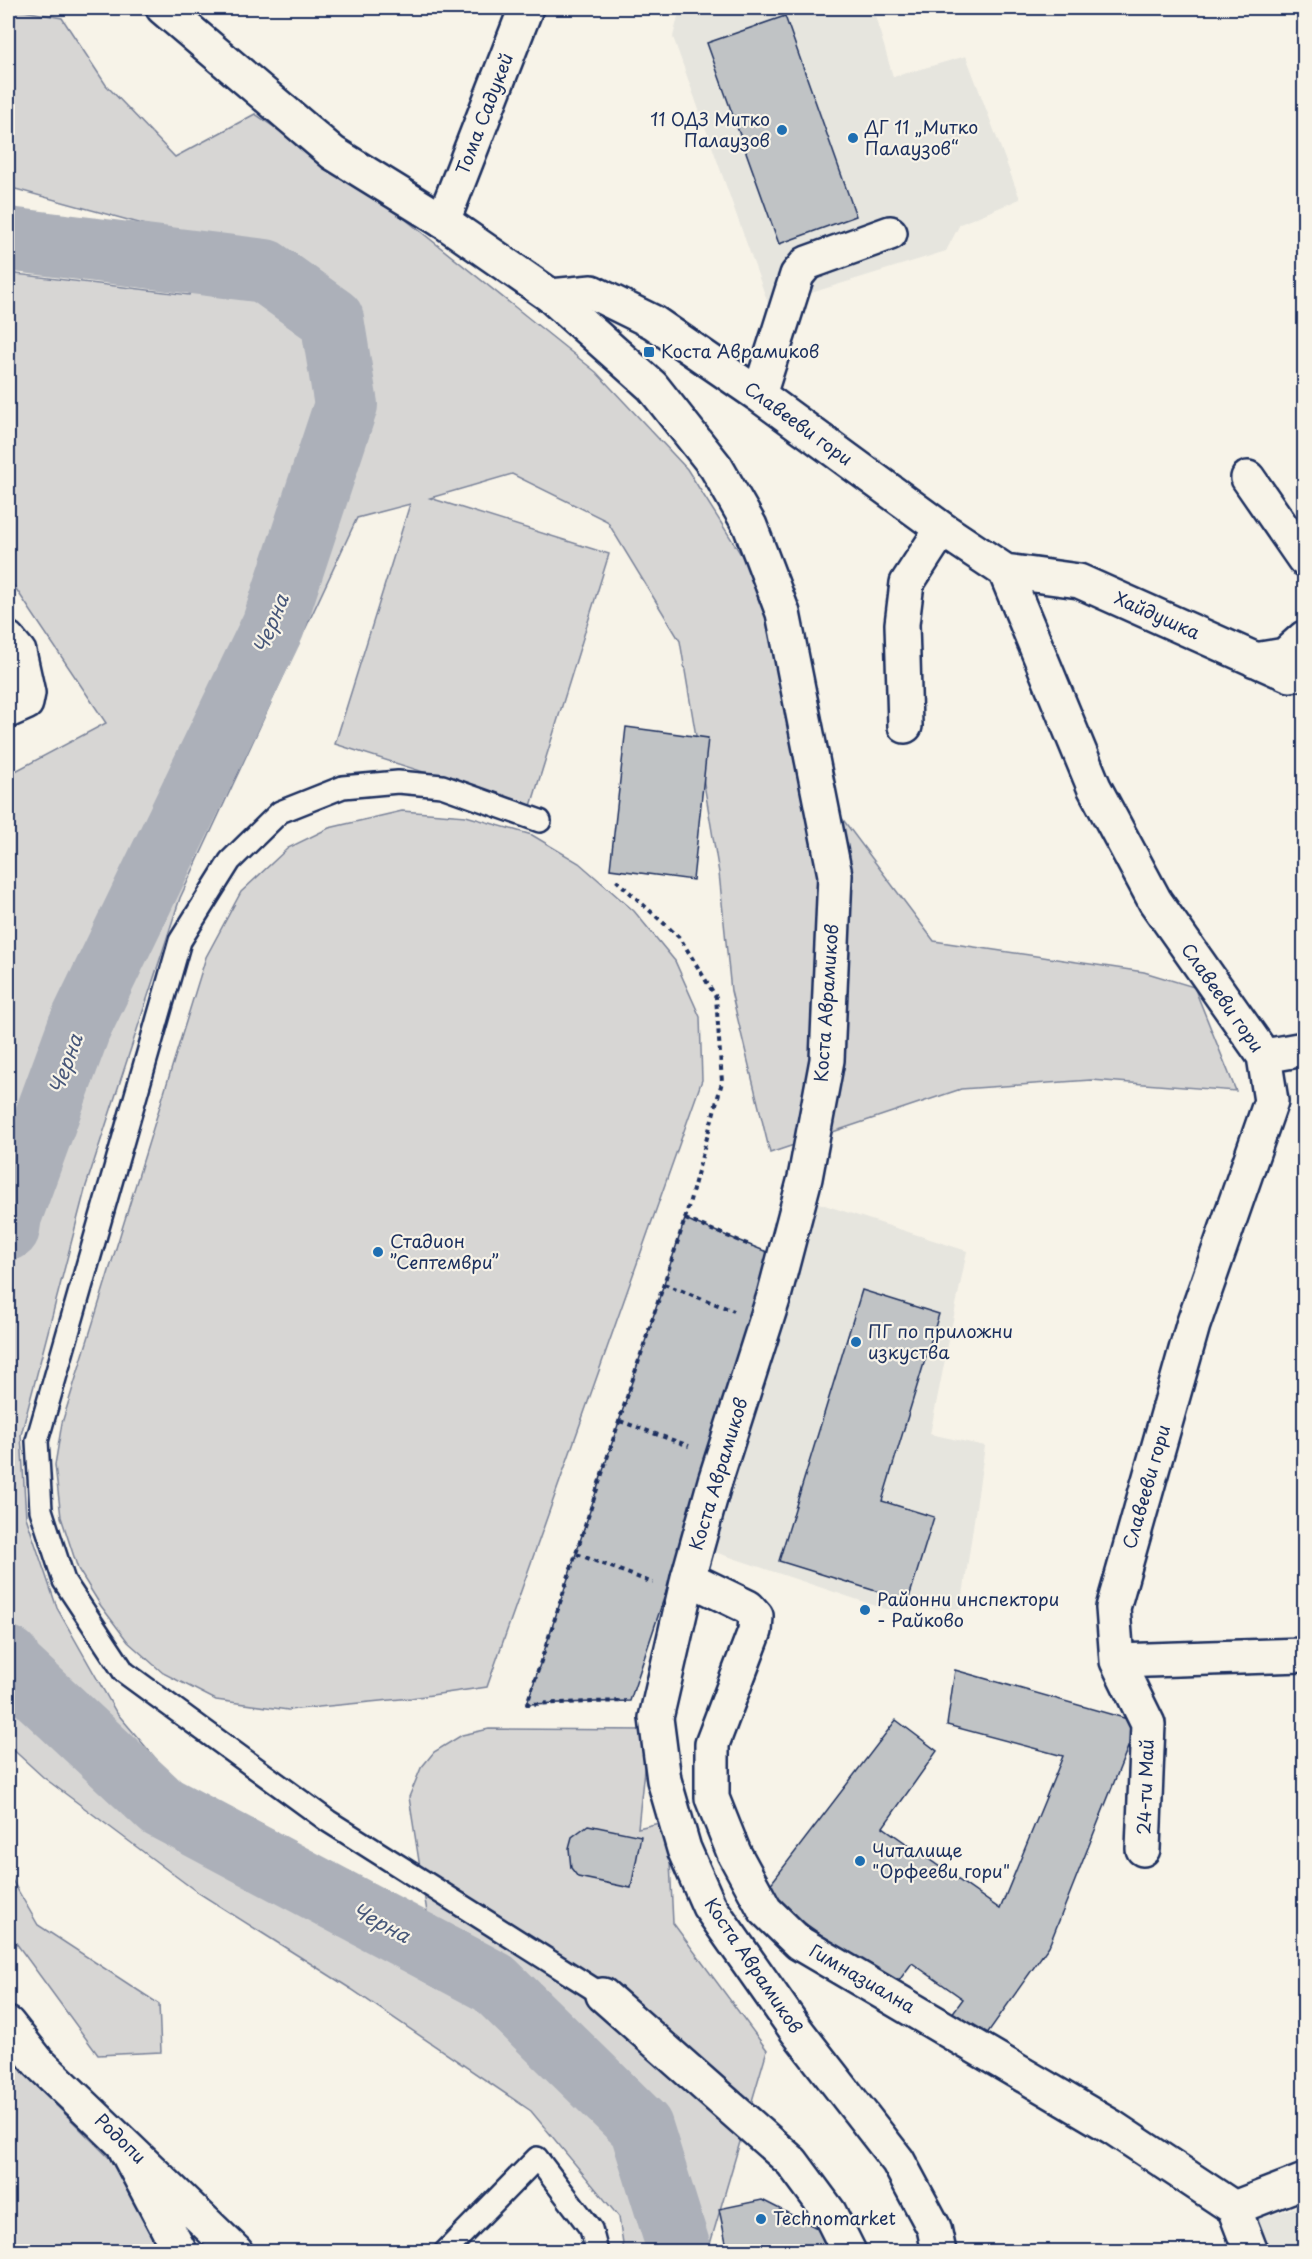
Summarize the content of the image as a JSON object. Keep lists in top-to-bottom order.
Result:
{
  "streets": {
    "street": [
      "Тома Садукей",
      "Славееви гори",
      "Хайдушка",
      "Коста Аврамиков",
      "24-ти Май",
      "Гимназиална",
      "Родопи"
    ]
  },
  "crossings": [
    ["Тома Садукей", "Коста Аврамиков"],
    ["Славееви гори", "Хайдушка"],
    ["Славееви гори", "Коста Аврамиков"],
    ["Славееви гори", "24-ти Май"],
    ["Коста Аврамиков", "Гимназиална"]
  ],
  "water": ["Черна"],
  "places": {
    "other": [
      "11 ОДЗ Митко Палаузов",
      "ДГ 11 „Митко Палаузов“",
      "Стадион ”Септември”",
      "ПГ по приложни изкуства",
      "Районни инспектори - Райково",
      "Читалище \"Орфееви гори\"",
      "Technomarket"
    ],
    "transit": ["Коста Аврамиков"]
  }
}
